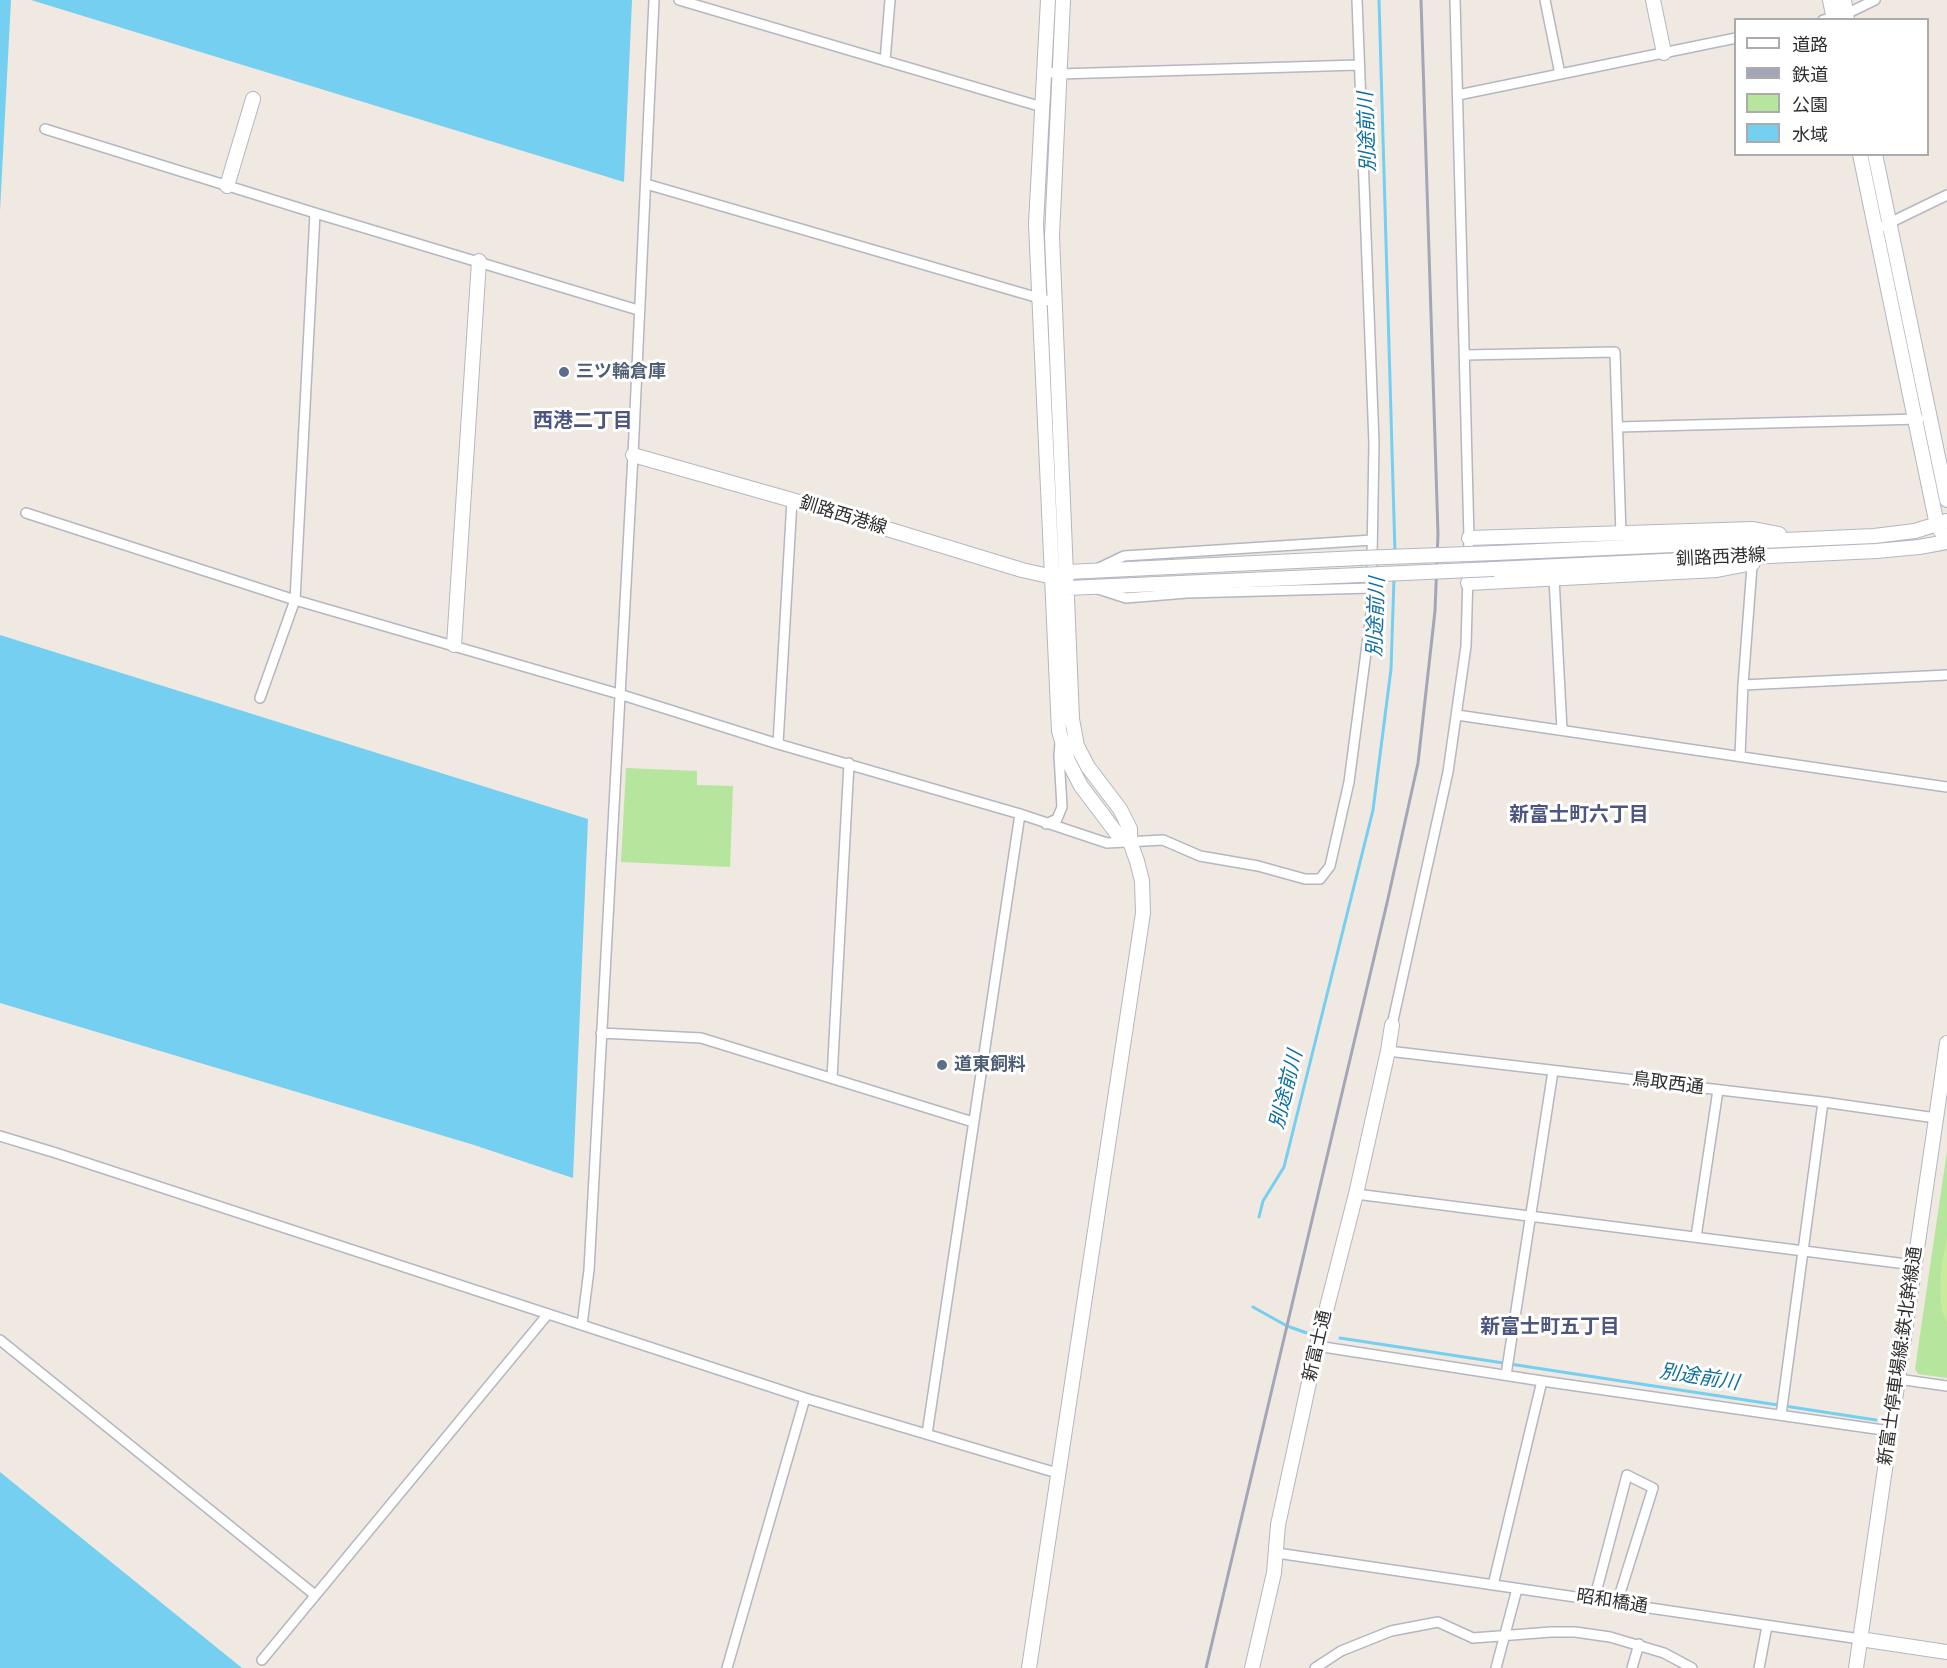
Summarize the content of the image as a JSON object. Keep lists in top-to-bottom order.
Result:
{
  "streets": {
    "street": [
      "釧路西港線",
      "鳥取西通",
      "新富士通",
      "新富士停車場線:鉄北幹線通",
      "昭和橋通"
    ]
  },
  "crossings": [
    ["鳥取西通", "新富士通"],
    ["鳥取西通", "新富士停車場線:鉄北幹線通"],
    ["新富士通", "昭和橋通"],
    ["新富士停車場線:鉄北幹線通", "昭和橋通"]
  ],
  "districts": ["西港二丁目", "新富士町六丁目", "新富士町五丁目"],
  "water": ["別途前川"],
  "places": ["三ツ輪倉庫", "道東飼料"],
  "legend": [
    "道路",
    "鉄道",
    "公園",
    "水域"
  ]
}
